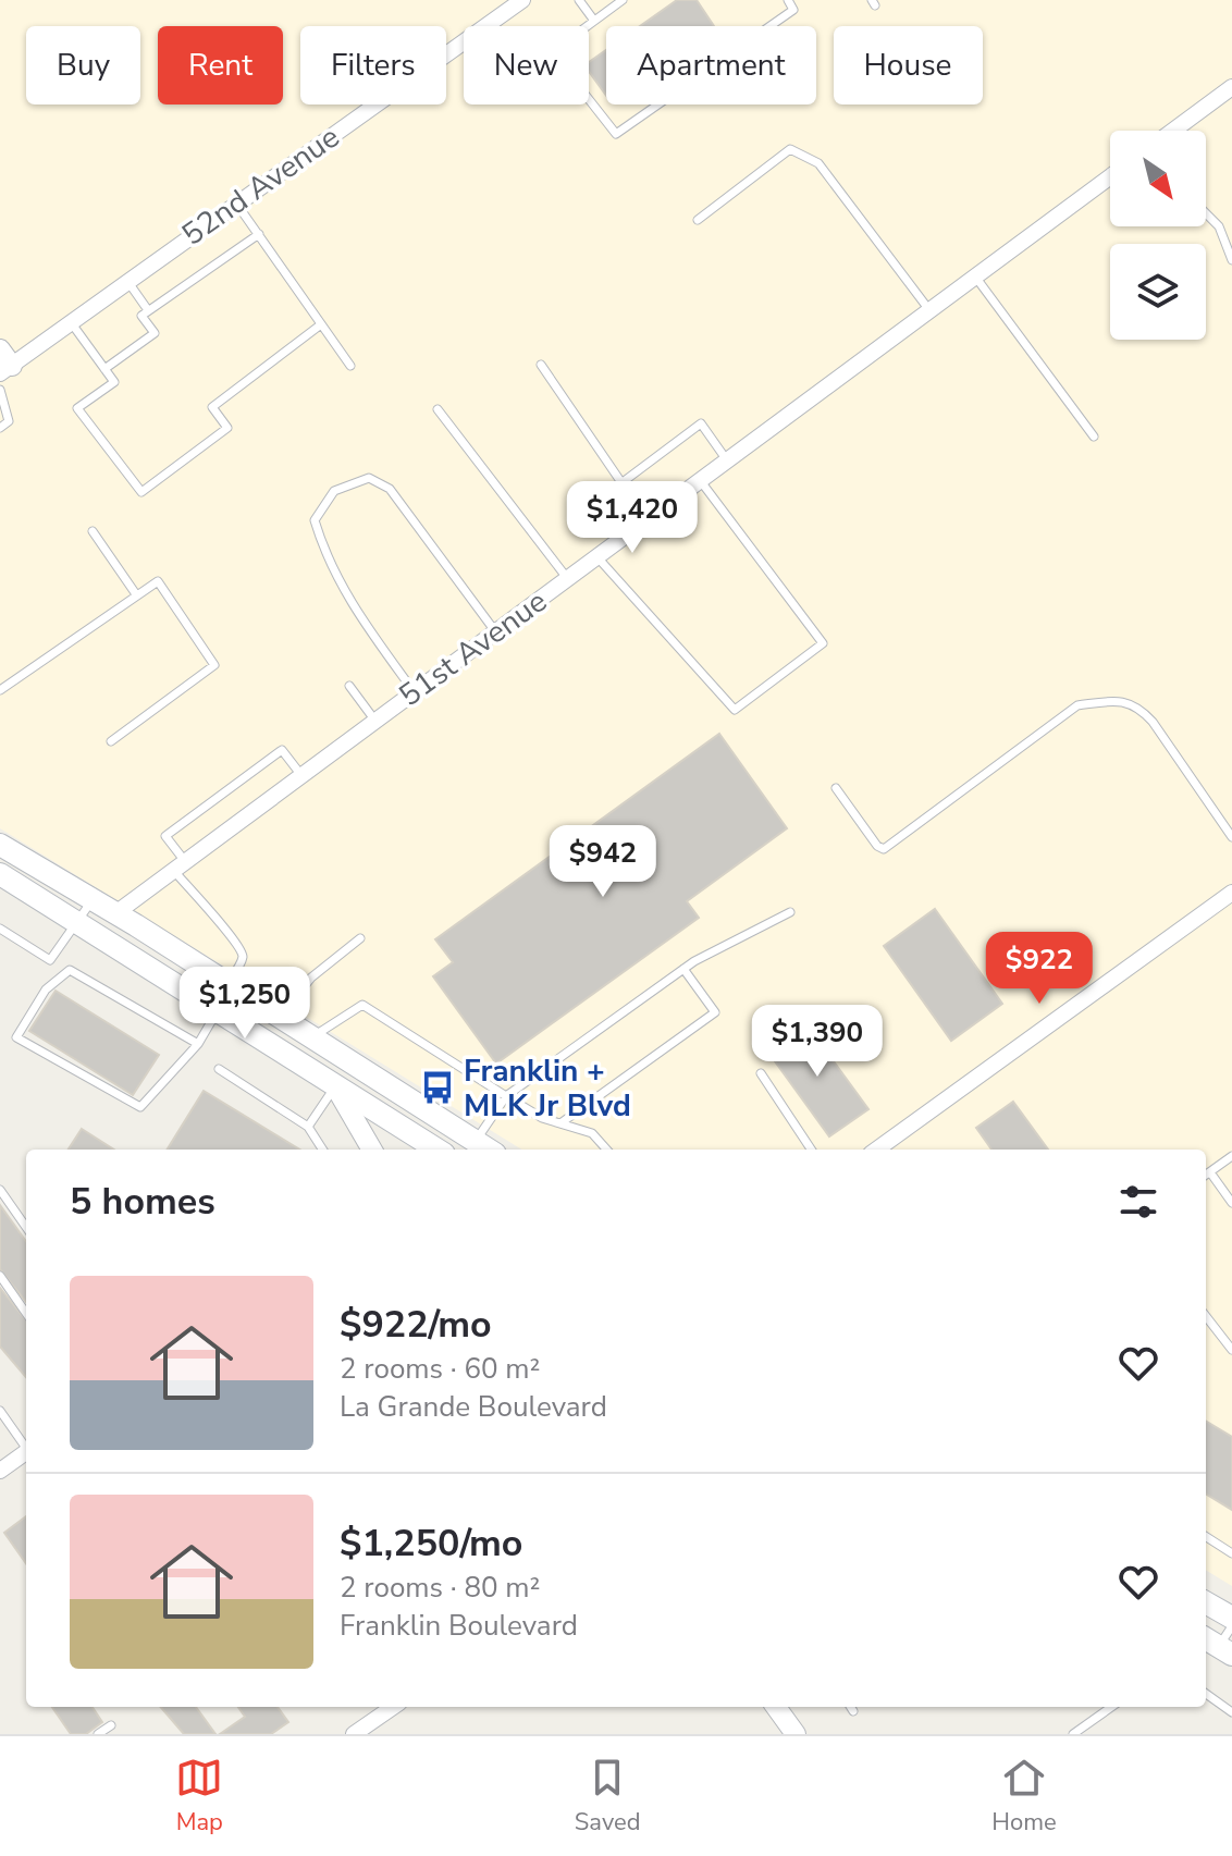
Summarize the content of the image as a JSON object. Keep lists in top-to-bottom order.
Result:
{
  "streets": {
    "street": ["52nd Avenue", "51st Avenue"]
  },
  "places": {
    "bus stop": ["Franklin + MLK Jr Blvd"]
  },
  "north": "bottom right",
  "page": {
    "chip": [
      "Buy",
      "Rent",
      "Filters",
      "New",
      "Apartment",
      "House"
    ],
    "price": [
      "$1,420",
      "$942",
      "$922",
      "$1,250",
      "$1,390"
    ],
    "heading": "5 homes",
    "list": [
      {
        "name": "$922/mo",
        "note": "2 rooms · 60 m² · La Grande Boulevard"
      },
      {
        "name": "$1,250/mo",
        "note": "2 rooms · 80 m² · Franklin Boulevard"
      }
    ],
    "tabs": ["Map", "Saved", "Home"]
  }
}
